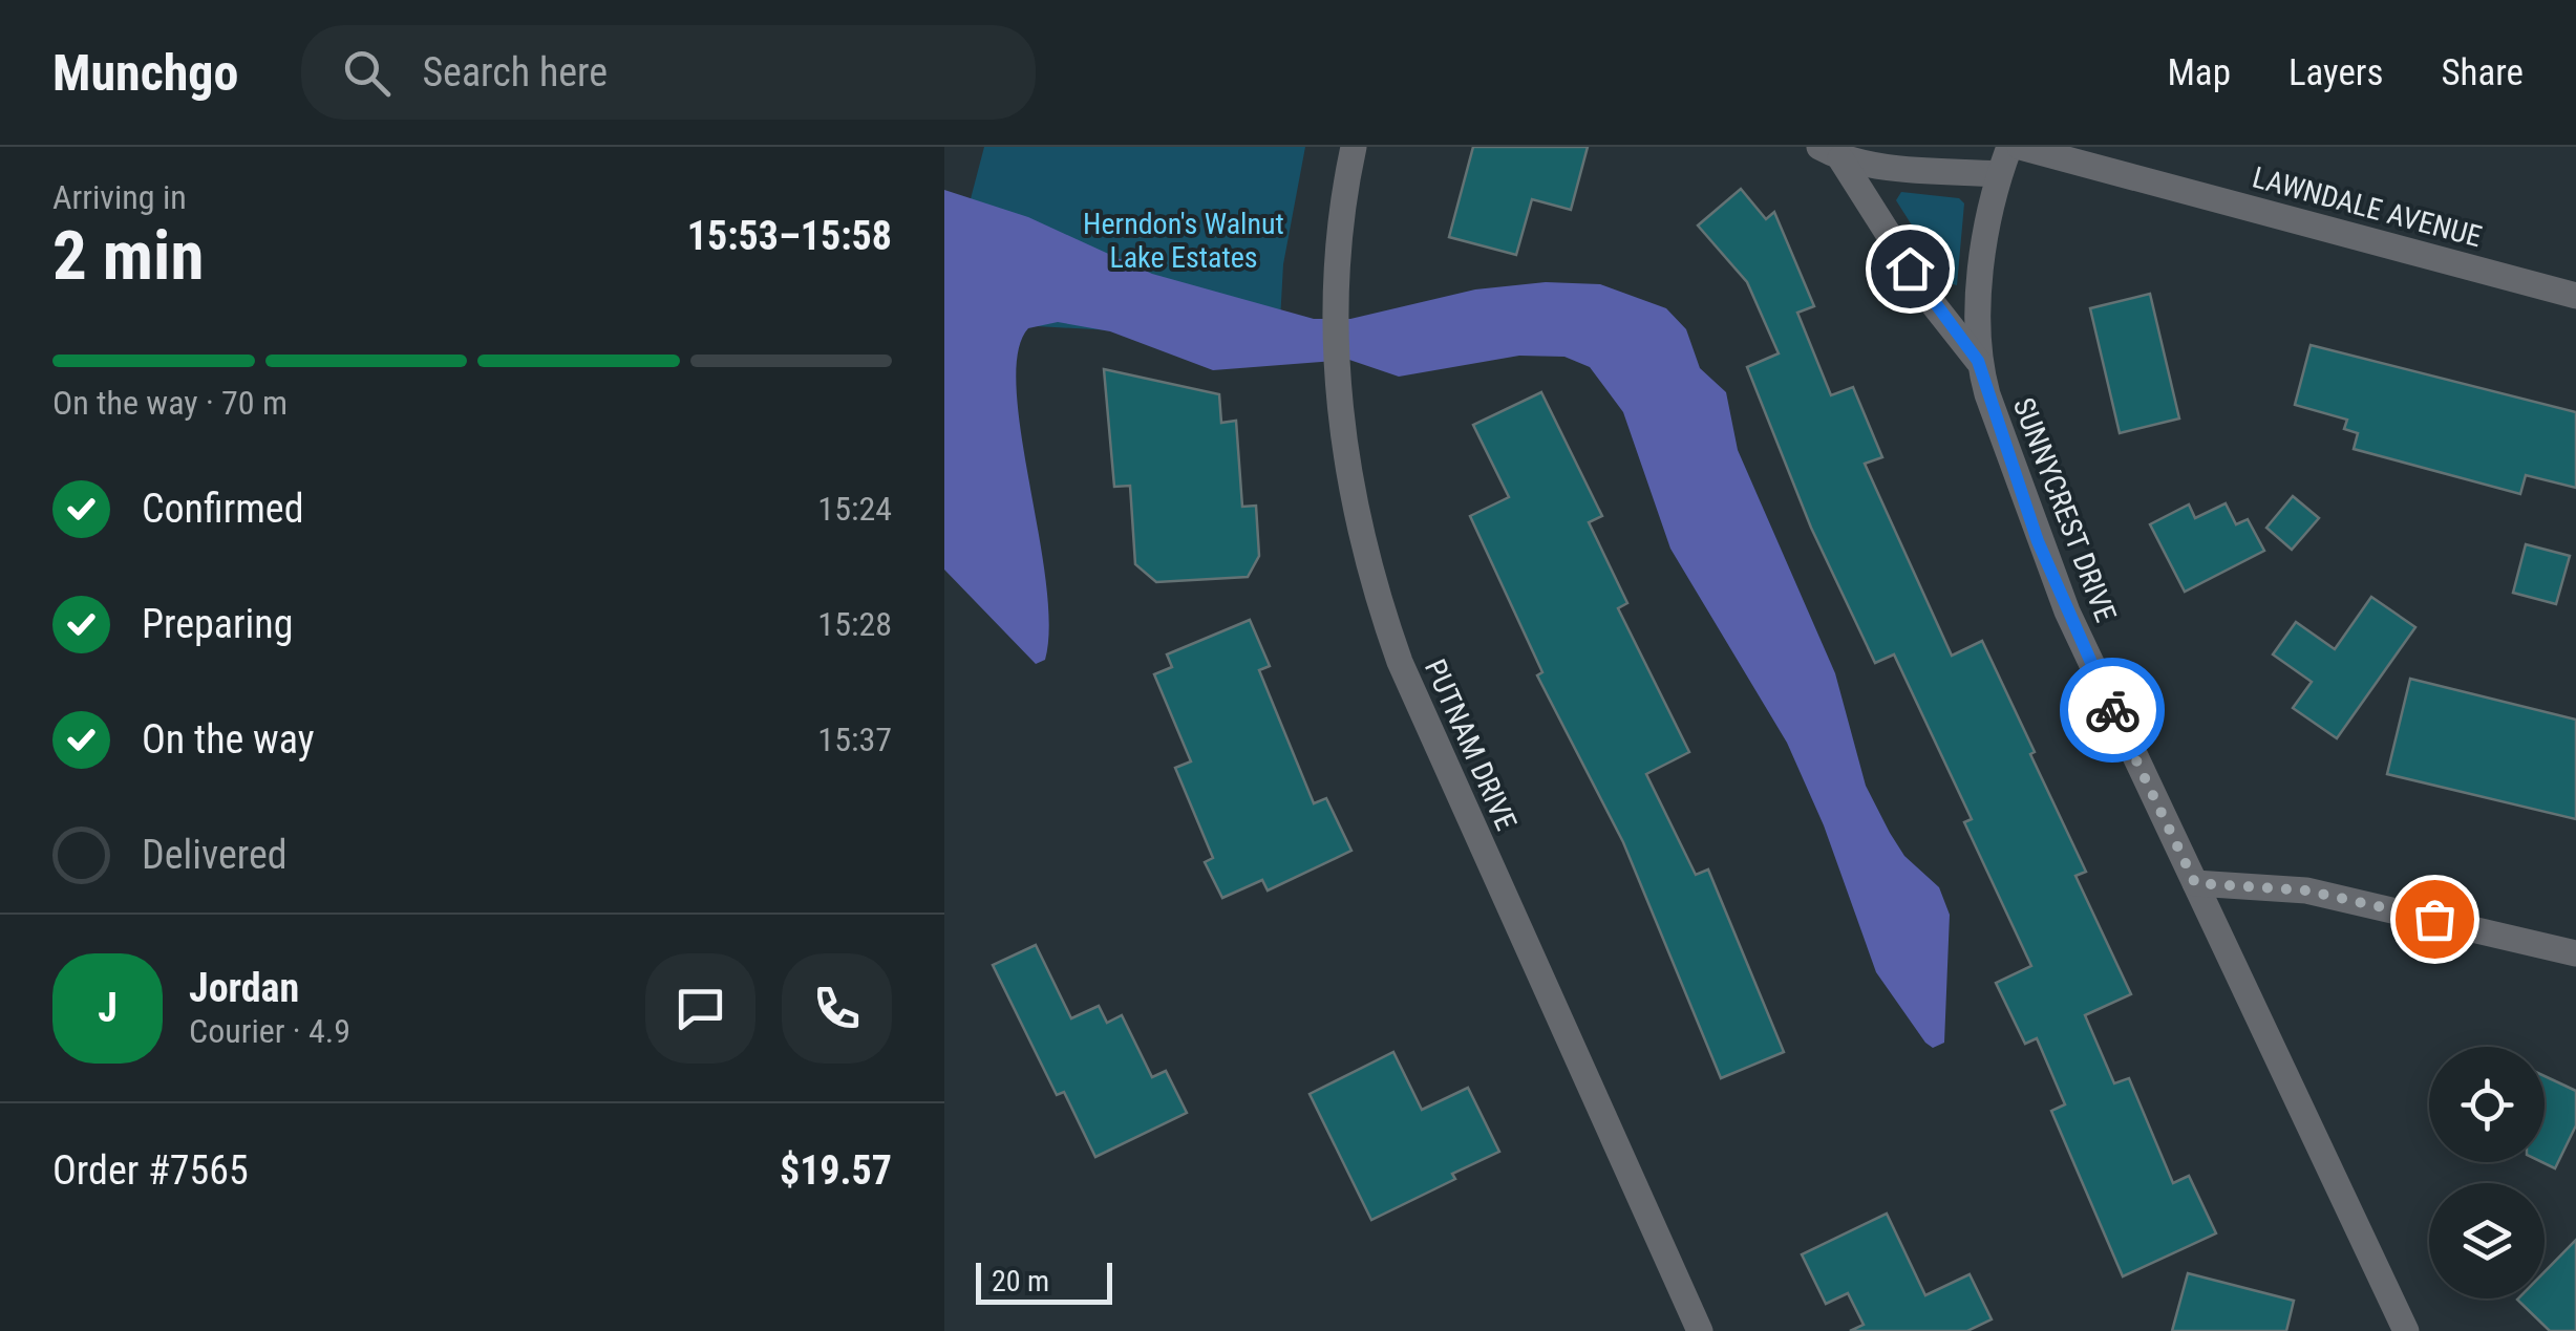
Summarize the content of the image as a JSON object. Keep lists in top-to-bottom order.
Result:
{
  "streets": {
    "street": ["LAWNDALE AVENUE", "SUNNYCREST DRIVE", "PUTNAM DRIVE"]
  },
  "parks": ["Herndon's Walnut Lake Estates"],
  "scale_bar": "20 m",
  "page": {
    "header": "Munchgo",
    "search": "Search here",
    "nav": ["Map", "Layers", "Share"],
    "heading": ["2 min", "Arriving in", "15:53–15:58"],
    "panel": [
      "Jordan",
      "Courier · 4.9",
      "Order #7565",
      "$19.57"
    ],
    "bar": "On the way · 70 m",
    "list": [
      ["Confirmed", "15:24"],
      ["Preparing", "15:28"],
      ["On the way", "15:37"],
      "Delivered"
    ],
    "round": "J",
    "scale": "20 m"
  }
}
